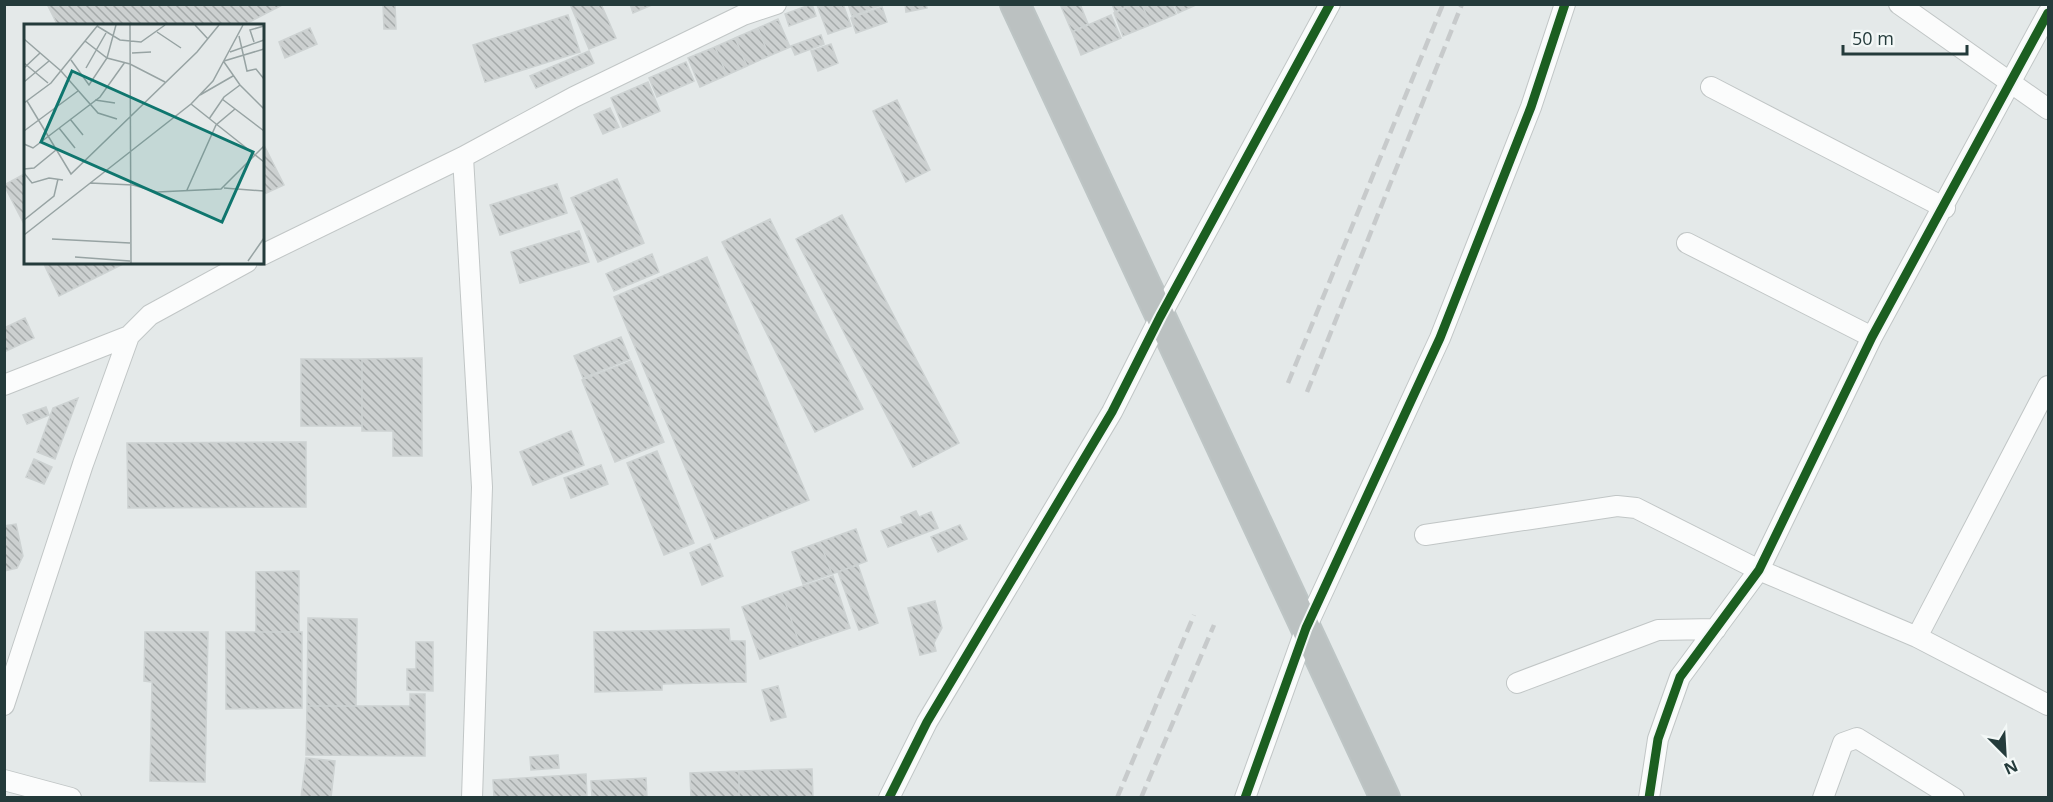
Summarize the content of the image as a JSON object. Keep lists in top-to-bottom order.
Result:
{
  "scale_bar": "50 m",
  "north": "bottom right"
}
